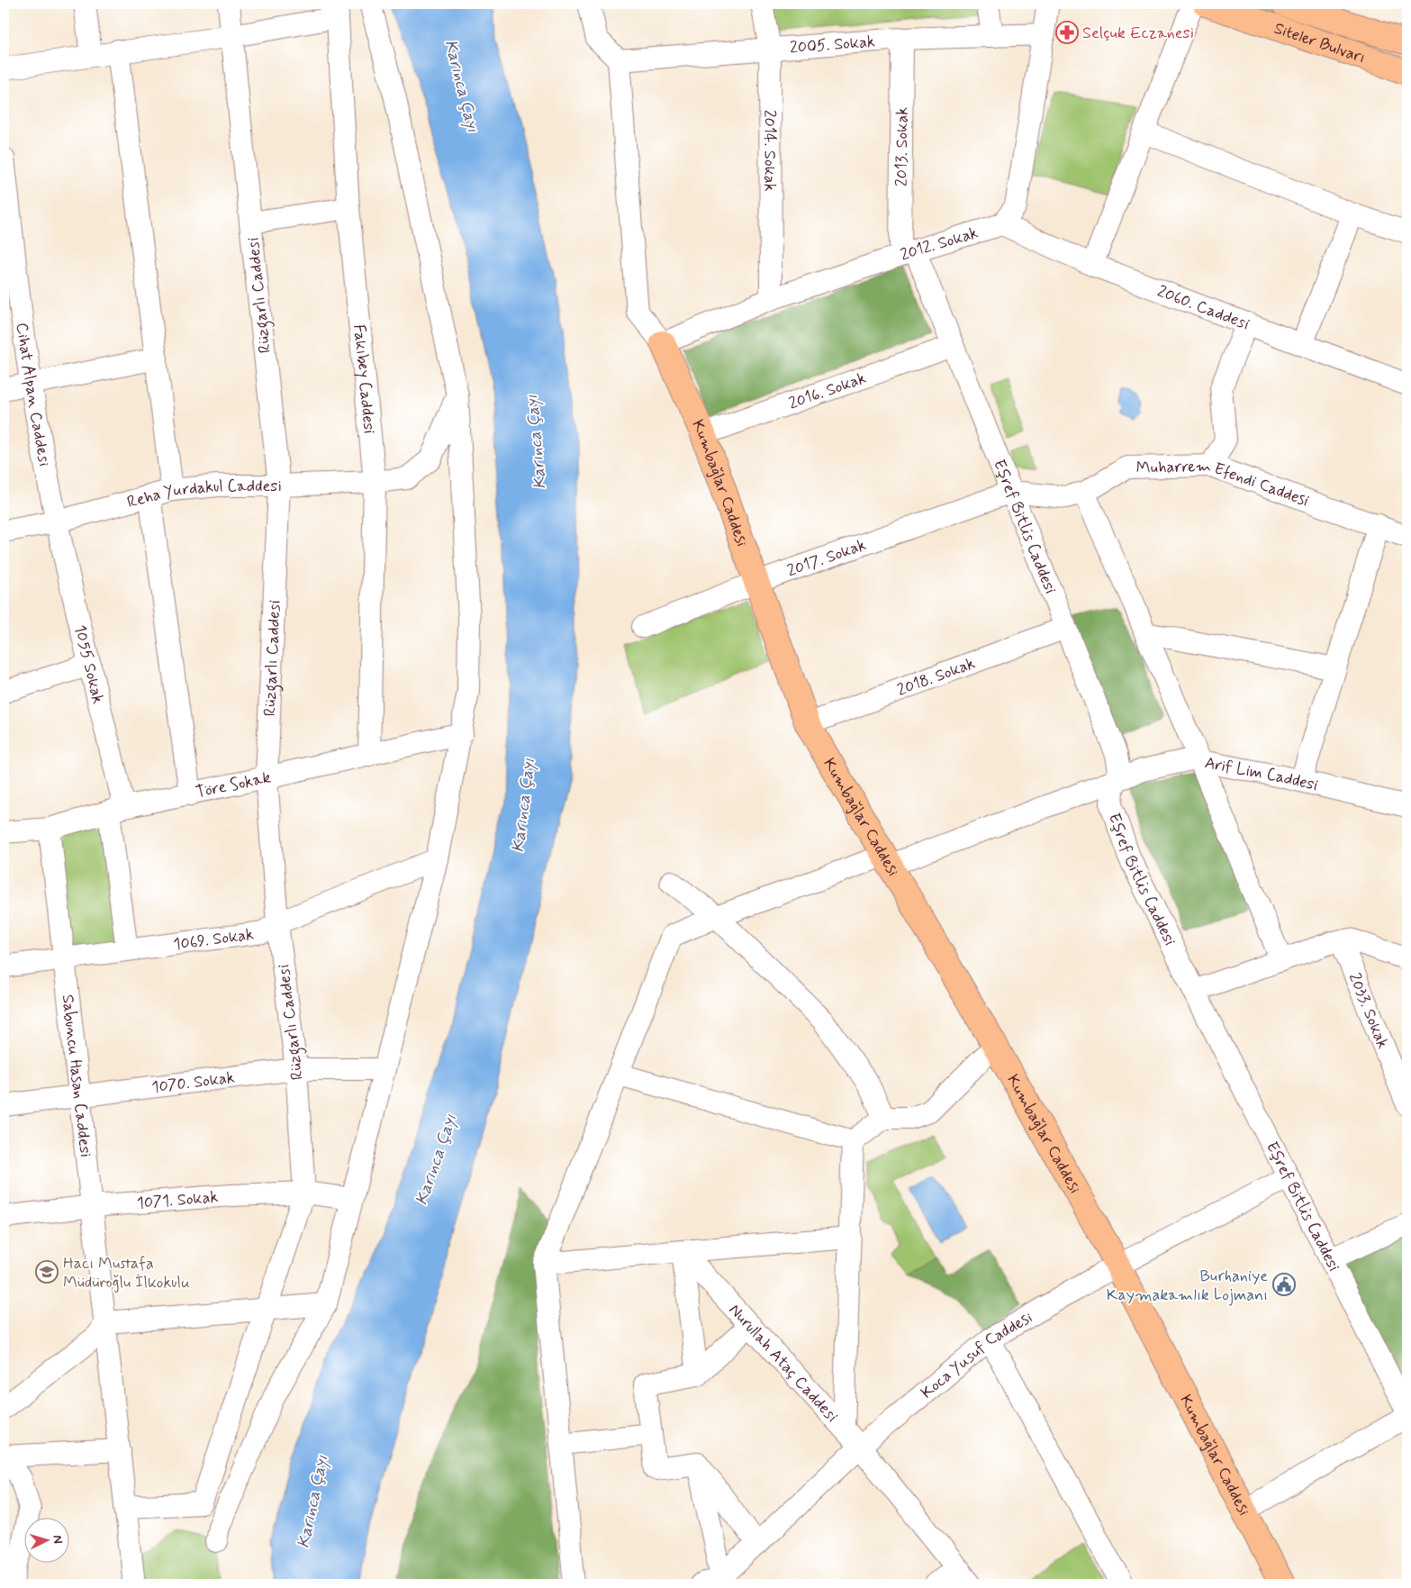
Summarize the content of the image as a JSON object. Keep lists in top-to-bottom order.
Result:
{
  "streets": {
    "main road": ["Siteler Bulvarı", "Kumbağlar Caddesi"],
    "street": [
      "2005. Sokak",
      "2013. Sokak",
      "2014. Sokak",
      "2012. Sokak",
      "Rüzgarlı Caddesi",
      "2060. Caddesi",
      "Fakıbey Caddesi",
      "2016. Sokak",
      "Cihat Alpan Caddesi",
      "Muharrem Efendi Caddesi",
      "Reha Yurdakul Caddesi",
      "Eşref Bitlis Caddesi",
      "2017. Sokak",
      "1055 Sokak",
      "2018. Sokak",
      "Arif Lim Caddesi",
      "Töre Sokak",
      "1069. Sokak",
      "2033. Sokak",
      "Sabuncu Hasan Caddesi",
      "1070. Sokak",
      "1071. Sokak",
      "Koca Yusuf Caddesi",
      "Nurullah Ataç Caddesi"
    ]
  },
  "crossings": [
    ["2005. Sokak", "2013. Sokak"],
    ["2005. Sokak", "2014. Sokak"],
    ["2005. Sokak", "Kumbağlar Caddesi"],
    ["2013. Sokak", "2012. Sokak"],
    ["2013. Sokak", "Eşref Bitlis Caddesi"],
    ["2014. Sokak", "2012. Sokak"],
    ["2012. Sokak", "2060. Caddesi"],
    ["2012. Sokak", "Kumbağlar Caddesi"],
    ["2012. Sokak", "Eşref Bitlis Caddesi"],
    ["Rüzgarlı Caddesi", "Reha Yurdakul Caddesi"],
    ["Rüzgarlı Caddesi", "Töre Sokak"],
    ["Rüzgarlı Caddesi", "1069. Sokak"],
    ["Rüzgarlı Caddesi", "Sabuncu Hasan Caddesi"],
    ["Rüzgarlı Caddesi", "1070. Sokak"],
    ["Rüzgarlı Caddesi", "1071. Sokak"],
    ["Fakıbey Caddesi", "Reha Yurdakul Caddesi"],
    ["Fakıbey Caddesi", "Töre Sokak"],
    ["2016. Sokak", "Kumbağlar Caddesi"],
    ["2016. Sokak", "Eşref Bitlis Caddesi"],
    ["Cihat Alpan Caddesi", "Reha Yurdakul Caddesi"],
    ["Cihat Alpan Caddesi", "1055 Sokak"],
    ["Kumbağlar Caddesi", "2017. Sokak"],
    ["Kumbağlar Caddesi", "2018. Sokak"],
    ["Kumbağlar Caddesi", "Arif Lim Caddesi"],
    ["Kumbağlar Caddesi", "Koca Yusuf Caddesi"],
    ["Muharrem Efendi Caddesi", "Eşref Bitlis Caddesi"],
    ["Muharrem Efendi Caddesi", "2017. Sokak"],
    ["Reha Yurdakul Caddesi", "1055 Sokak"],
    ["Eşref Bitlis Caddesi", "2017. Sokak"],
    ["Eşref Bitlis Caddesi", "2018. Sokak"],
    ["Eşref Bitlis Caddesi", "Arif Lim Caddesi"],
    ["Eşref Bitlis Caddesi", "Koca Yusuf Caddesi"],
    ["1055 Sokak", "Töre Sokak"],
    ["1055 Sokak", "1069. Sokak"],
    ["Töre Sokak", "Sabuncu Hasan Caddesi"],
    ["1069. Sokak", "Sabuncu Hasan Caddesi"],
    ["Sabuncu Hasan Caddesi", "1070. Sokak"],
    ["Sabuncu Hasan Caddesi", "1071. Sokak"],
    ["Koca Yusuf Caddesi", "Nurullah Ataç Caddesi"]
  ],
  "water": ["Karınca Çayı"],
  "places": {
    "pharmacy": ["Selçuk Eczanesi"],
    "school or university": ["Hacı Mustafa Müdüroğlu İlkokulu"],
    "public building": ["Burhaniye Kaymakamlık Lojmanı"]
  },
  "north": "right"
}
